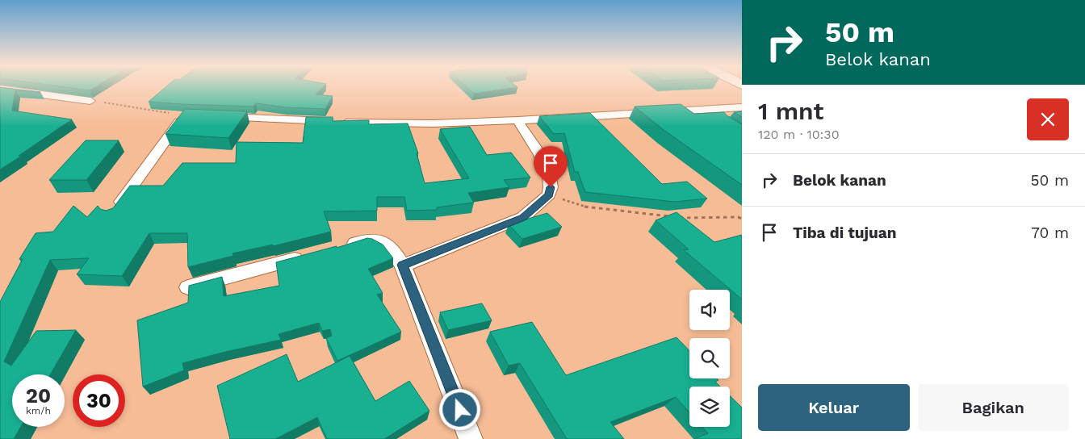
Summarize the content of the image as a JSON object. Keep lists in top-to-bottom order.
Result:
{
  "page": {
    "turn": ["50 m", "Belok kanan"],
    "heading": ["1 mnt", "120 m · 10:30"],
    "list": [
      {
        "name": "Belok kanan",
        "value": "50 m"
      },
      {
        "name": "Tiba di tujuan",
        "value": "70 m"
      }
    ],
    "speed": "20 km/h",
    "limit": "30",
    "buttons": ["Keluar", "Bagikan"]
  }
}
